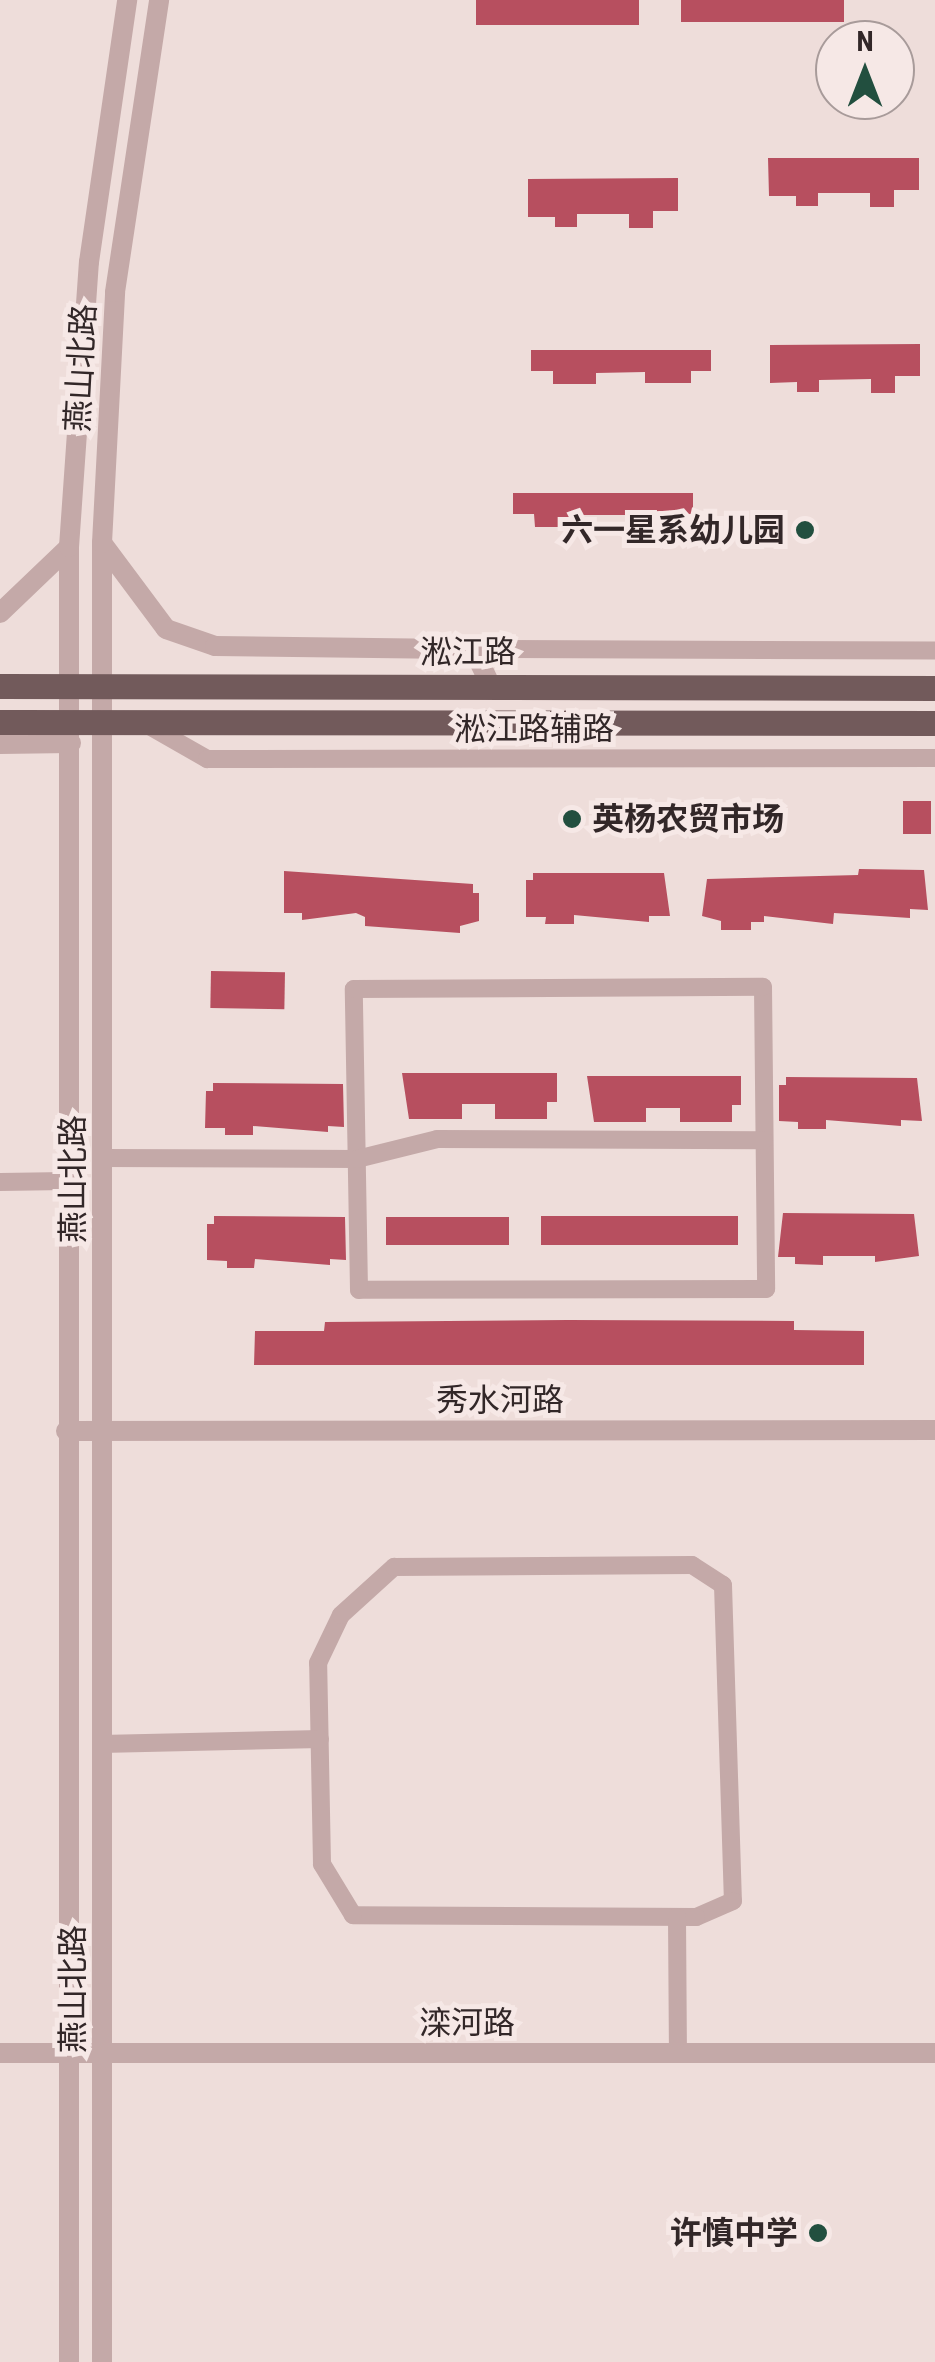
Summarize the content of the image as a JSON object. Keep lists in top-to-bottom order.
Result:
{
  "streets": {
    "main road": ["淞江路"],
    "street": [
      "燕山北路",
      "淞江路辅路",
      "秀水河路",
      "滦河路"
    ]
  },
  "crossings": [
    ["燕山北路", "淞江路"],
    ["燕山北路", "秀水河路"],
    ["燕山北路", "滦河路"]
  ],
  "places": ["六一星系幼儿园", "英杨农贸市场", "许慎中学"],
  "north": "top"
}
